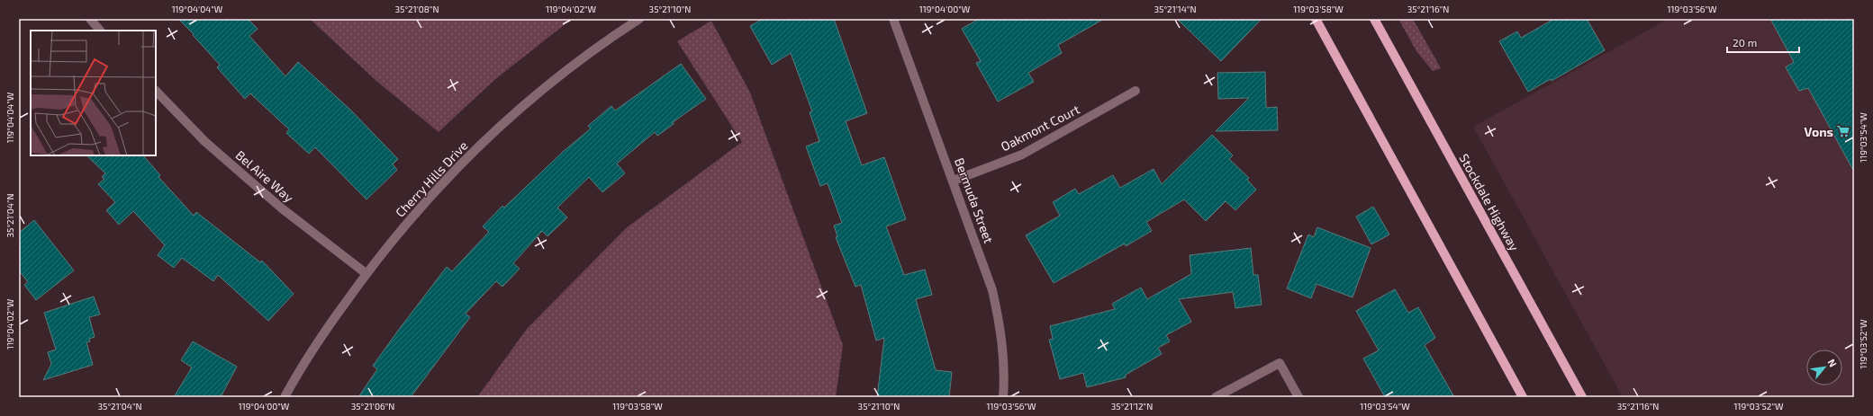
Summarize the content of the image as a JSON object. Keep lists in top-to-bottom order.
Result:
{
  "streets": {
    "main road": ["Stockdale Highway"],
    "street": [
      "Oakmont Court",
      "Bel Aire Way",
      "Cherry Hills Drive",
      "Bermuda Street"
    ]
  },
  "crossings": [
    ["Oakmont Court", "Bermuda Street"],
    ["Bel Aire Way", "Cherry Hills Drive"]
  ],
  "places": {
    "supermarket": ["Vons"]
  },
  "scale_bar": "20 m",
  "north": "top right",
  "coordinates": [
    "119°04'04\"W",
    "35°21'08\"N",
    "119°04'02\"W",
    "35°21'10\"N",
    "119°04'00\"W",
    "35°21'14\"N",
    "119°03'58\"W",
    "35°21'16\"N",
    "119°03'56\"W",
    "119°03'54\"W",
    "35°21'04\"N",
    "119°03'52\"W",
    "35°21'06\"N",
    "35°21'12\"N"
  ]
}
